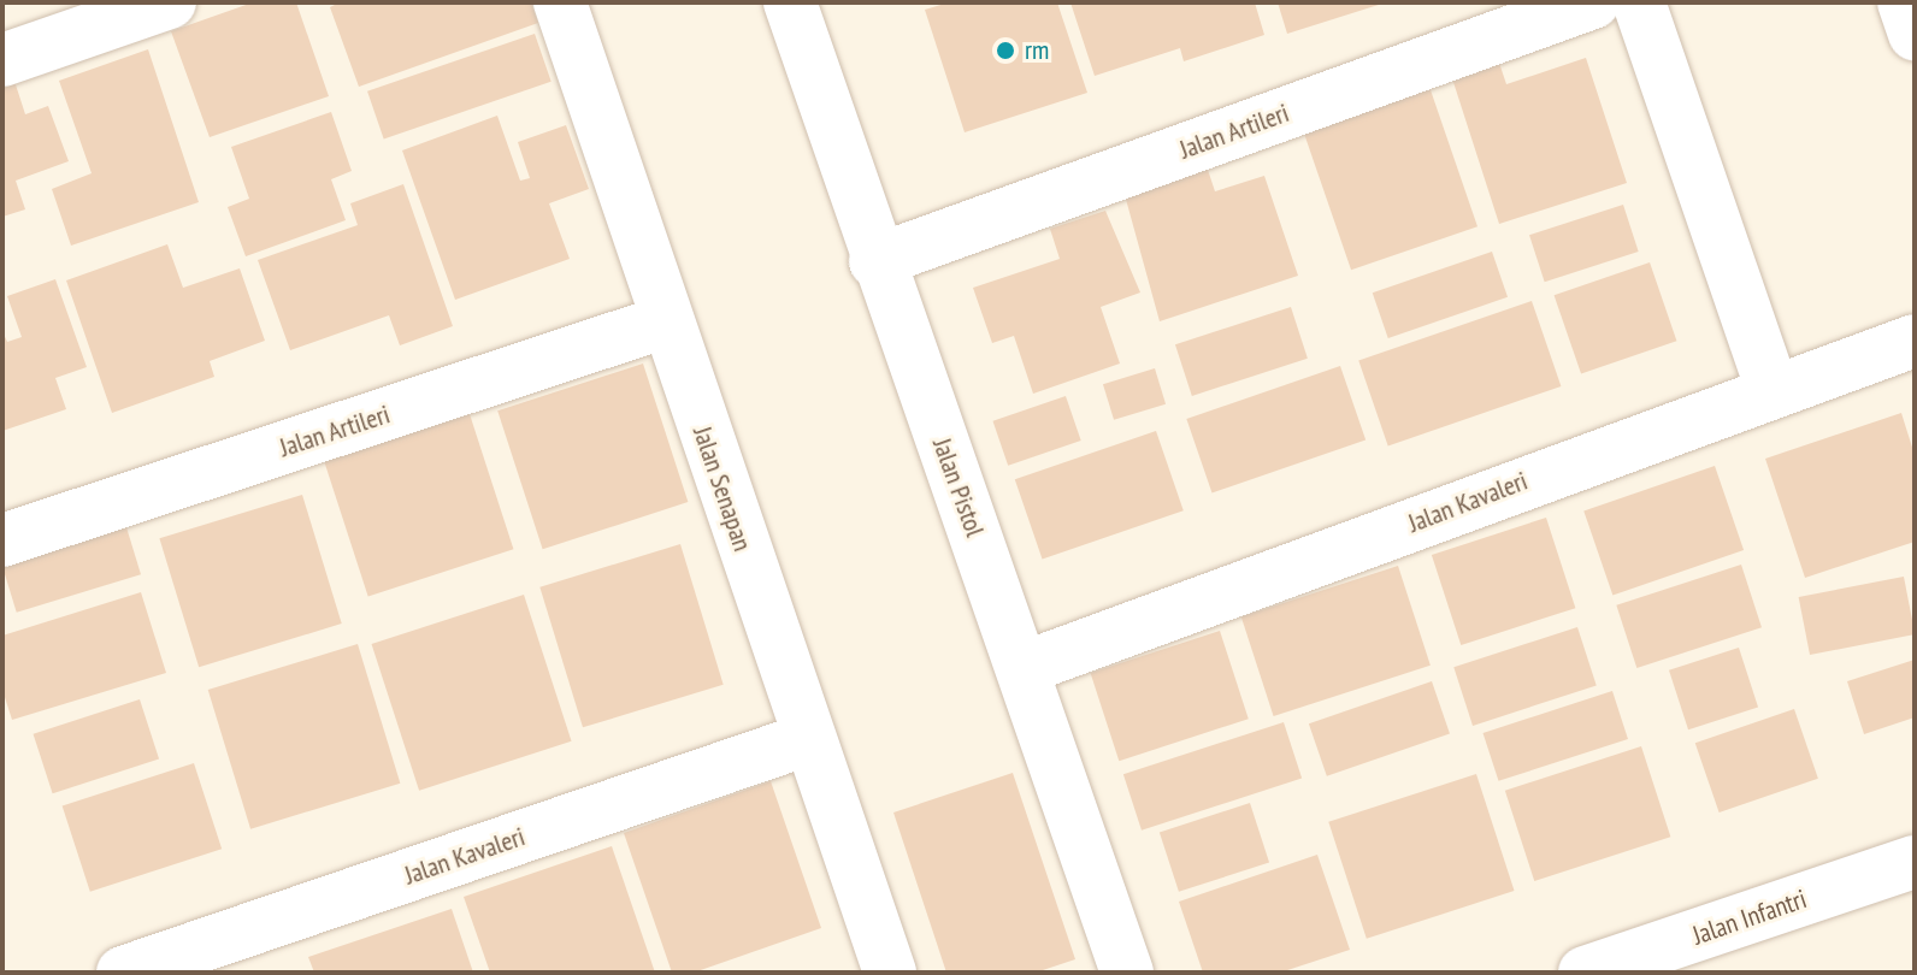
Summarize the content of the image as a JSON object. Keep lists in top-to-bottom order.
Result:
{
  "streets": {
    "street": [
      "Jalan Artileri",
      "Jalan Pistol",
      "Jalan Senapan",
      "Jalan Kavaleri",
      "Jalan Infantri"
    ]
  },
  "crossings": [
    ["Jalan Artileri", "Jalan Pistol"],
    ["Jalan Artileri", "Jalan Senapan"],
    ["Jalan Pistol", "Jalan Kavaleri"],
    ["Jalan Senapan", "Jalan Kavaleri"]
  ],
  "places": ["rm"]
}
